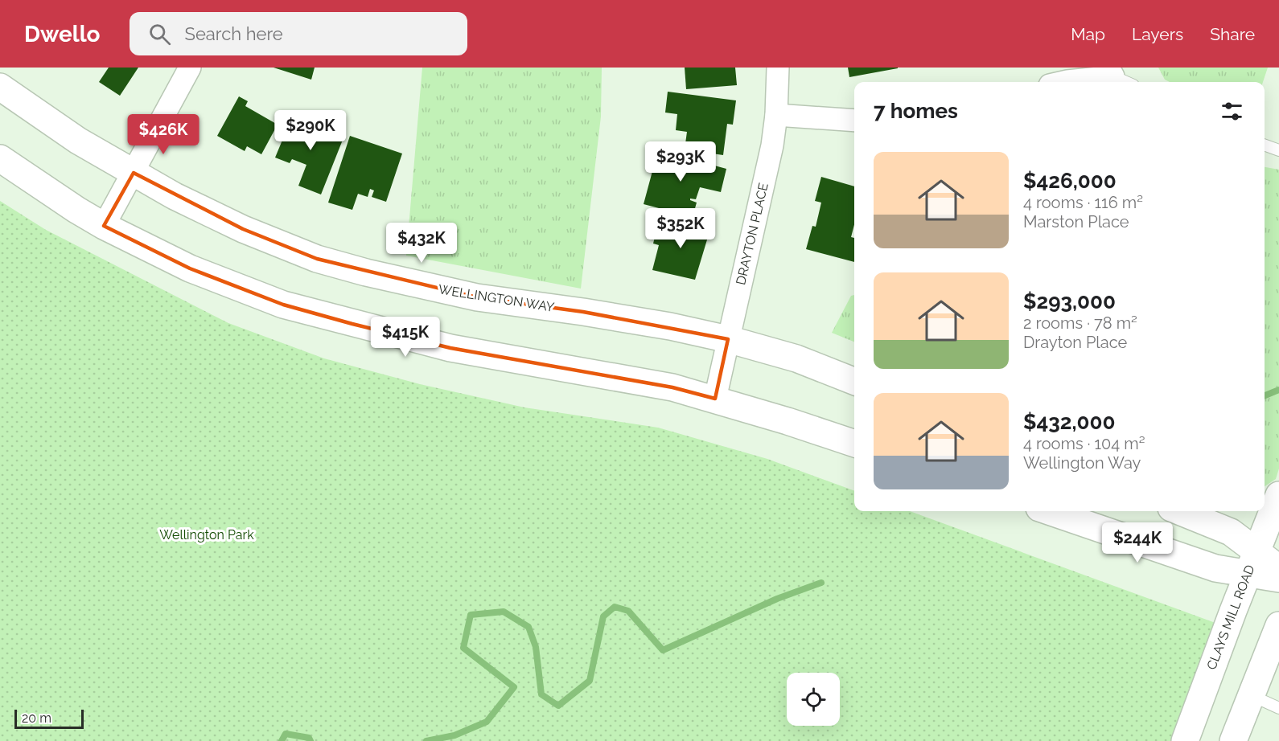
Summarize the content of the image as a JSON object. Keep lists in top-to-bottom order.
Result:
{
  "streets": {
    "main road": ["WELLINGTON WAY", "CLAYS MILL ROAD"],
    "street": ["DRAYTON PLACE"]
  },
  "crossings": [
    ["DRAYTON PLACE", "WELLINGTON WAY"]
  ],
  "parks": ["Wellington Park"],
  "scale_bar": "20 m",
  "page": {
    "header": "Dwello",
    "search": "Search here",
    "nav": ["Map", "Layers", "Share"],
    "heading": "7 homes",
    "price": [
      "$290K",
      "$426K",
      "$293K",
      "$352K",
      "$432K",
      "$415K",
      "$244K"
    ],
    "list": [
      {
        "name": "$426,000",
        "note": "4 rooms · 116 m² · Marston Place"
      },
      {
        "name": "$293,000",
        "note": "2 rooms · 78 m² · Drayton Place"
      },
      {
        "name": "$432,000",
        "note": "4 rooms · 104 m² · Wellington Way"
      }
    ],
    "scale": "20 m"
  }
}
